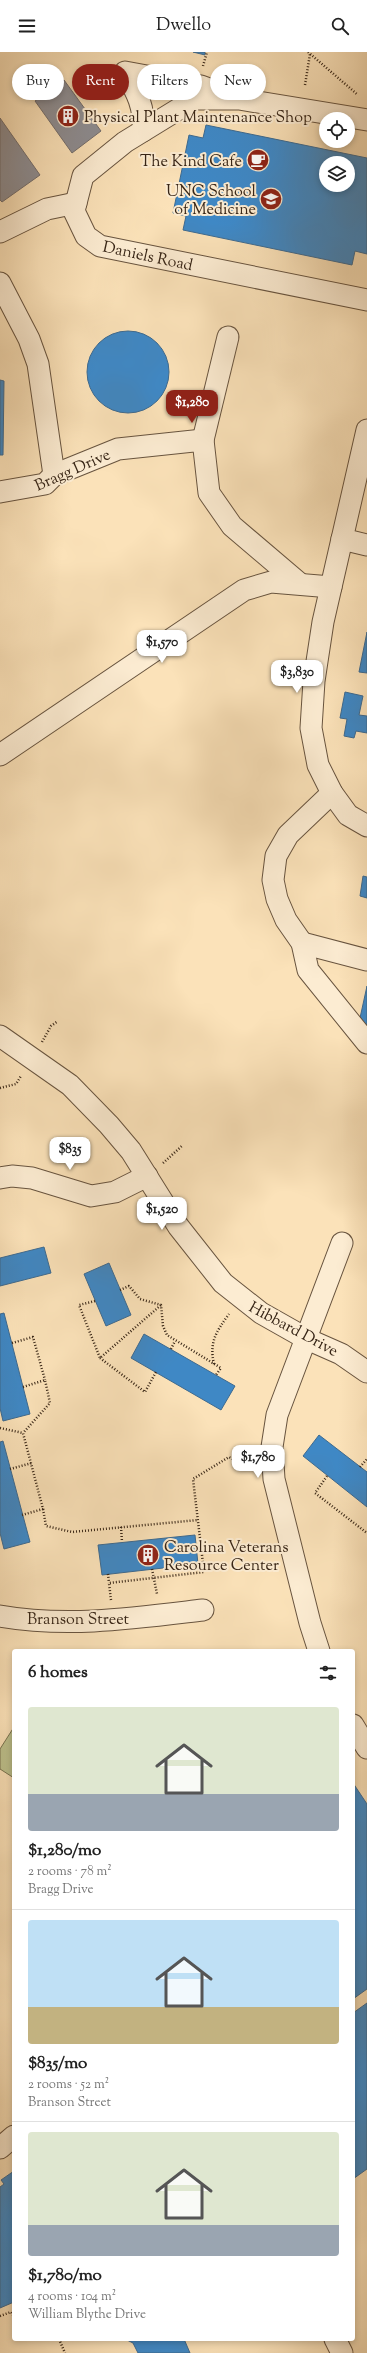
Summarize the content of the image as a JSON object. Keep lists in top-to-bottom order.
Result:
{
  "streets": {
    "street": [
      "Daniels Road",
      "Bragg Drive",
      "Hibbard Drive",
      "Branson Street"
    ]
  },
  "places": {
    "building": ["Physical Plant Maintenance Shop", "Carolina Veterans Resource Center"],
    "cafe": ["The Kind Cafe"],
    "school or university": ["UNC School of Medicine"]
  },
  "page": {
    "header": "Dwello",
    "chip": [
      "Buy",
      "Rent",
      "Filters",
      "New"
    ],
    "price": [
      "$1,280",
      "$1,570",
      "$3,830",
      "$835",
      "$1,520",
      "$1,780"
    ],
    "heading": "6 homes",
    "list": [
      {
        "name": "$1,280/mo",
        "note": "2 rooms · 78 m² · Bragg Drive"
      },
      {
        "name": "$835/mo",
        "note": "2 rooms · 52 m² · Branson Street"
      },
      {
        "name": "$1,780/mo",
        "note": "4 rooms · 104 m² · William Blythe Drive"
      }
    ]
  }
}
